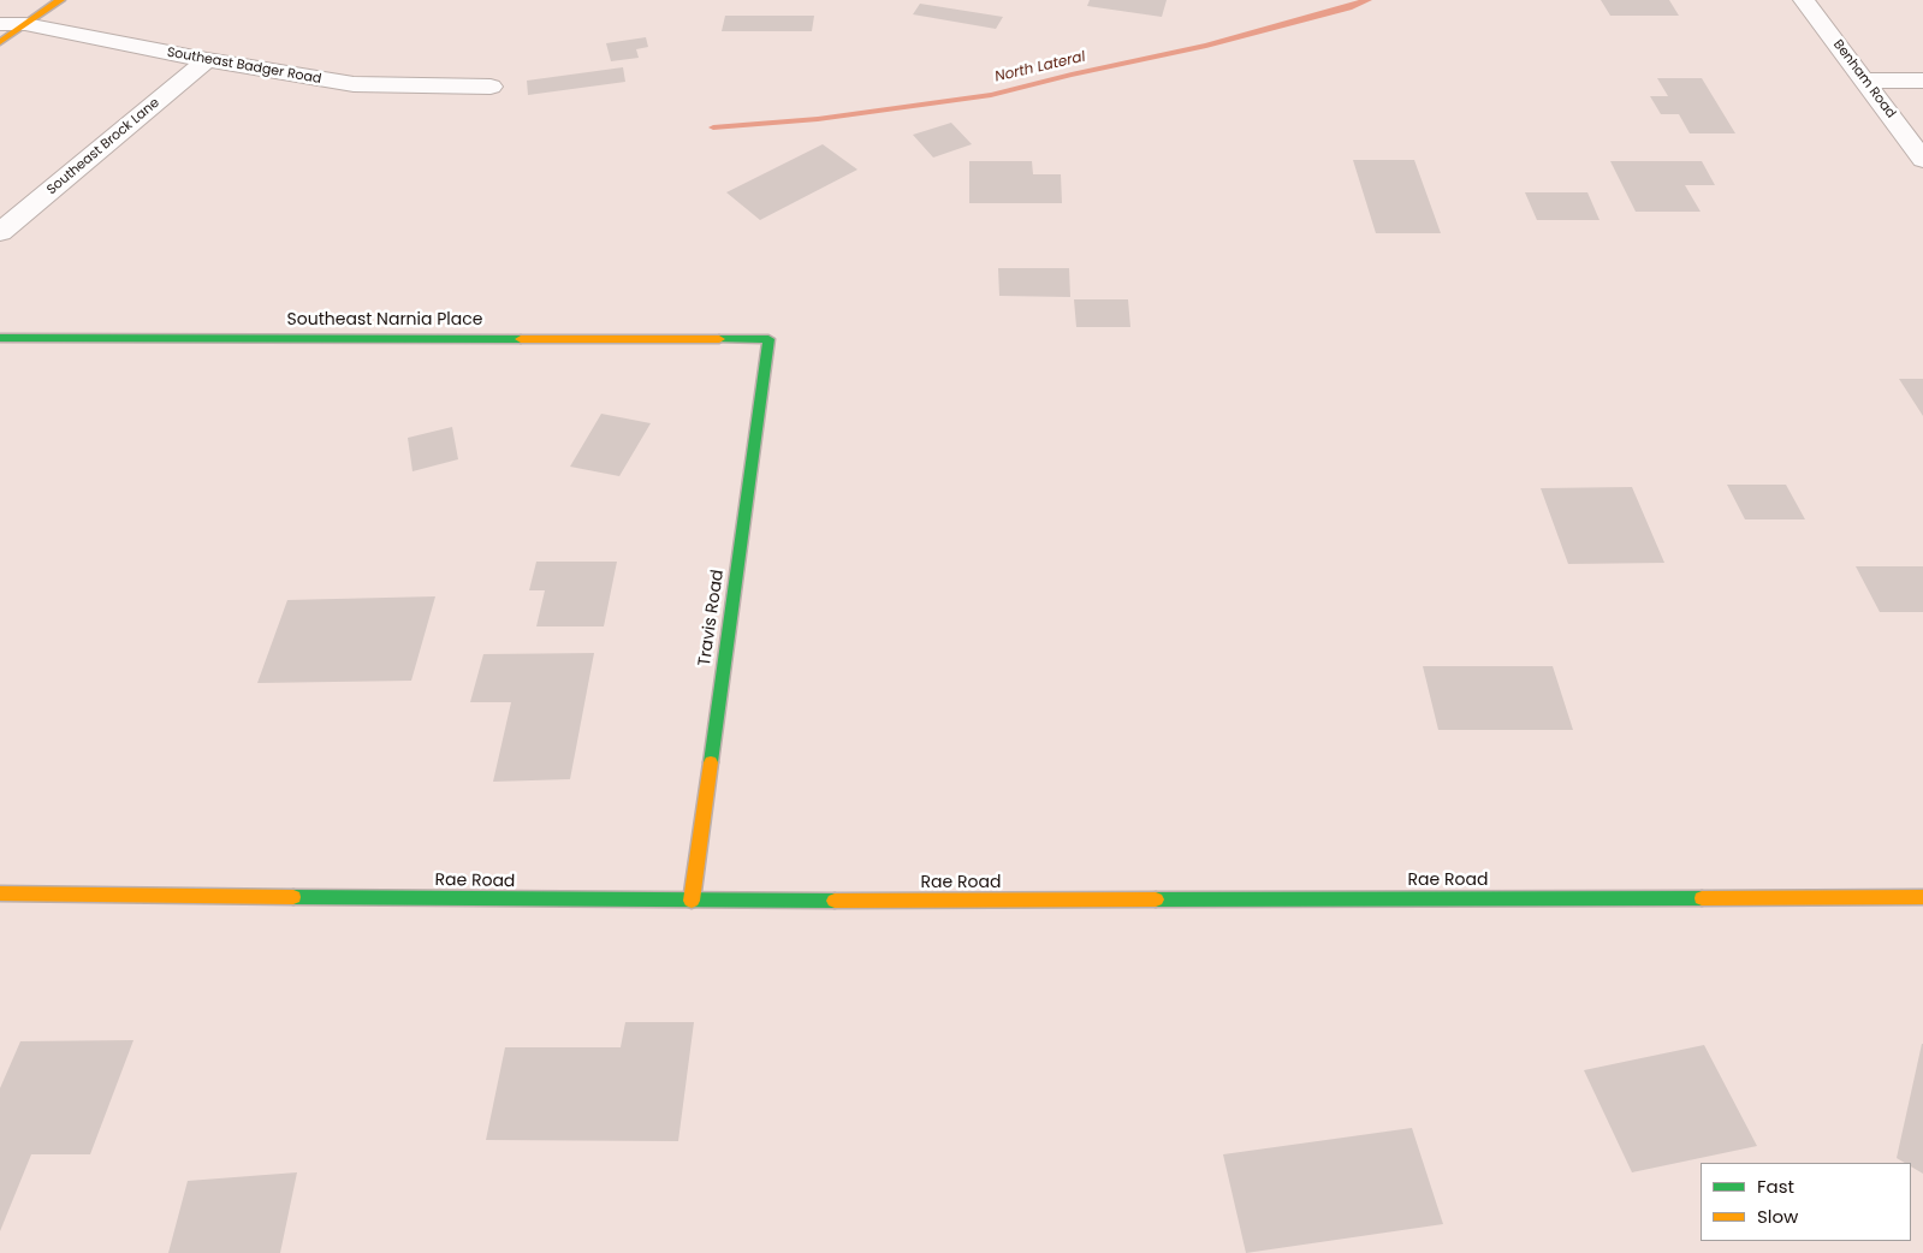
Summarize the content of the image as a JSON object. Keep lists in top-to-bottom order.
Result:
{
  "streets": {
    "street": [
      "Southeast Badger Road",
      "Benham Road",
      "Southeast Brock Lane",
      "Southeast Narnia Place",
      "Travis Road",
      "Rae Road"
    ]
  },
  "crossings": [
    ["Southeast Badger Road", "Southeast Brock Lane"],
    ["Southeast Narnia Place", "Travis Road"],
    ["Travis Road", "Rae Road"]
  ],
  "water": ["North Lateral"],
  "legend": ["Fast", "Slow"]
}
